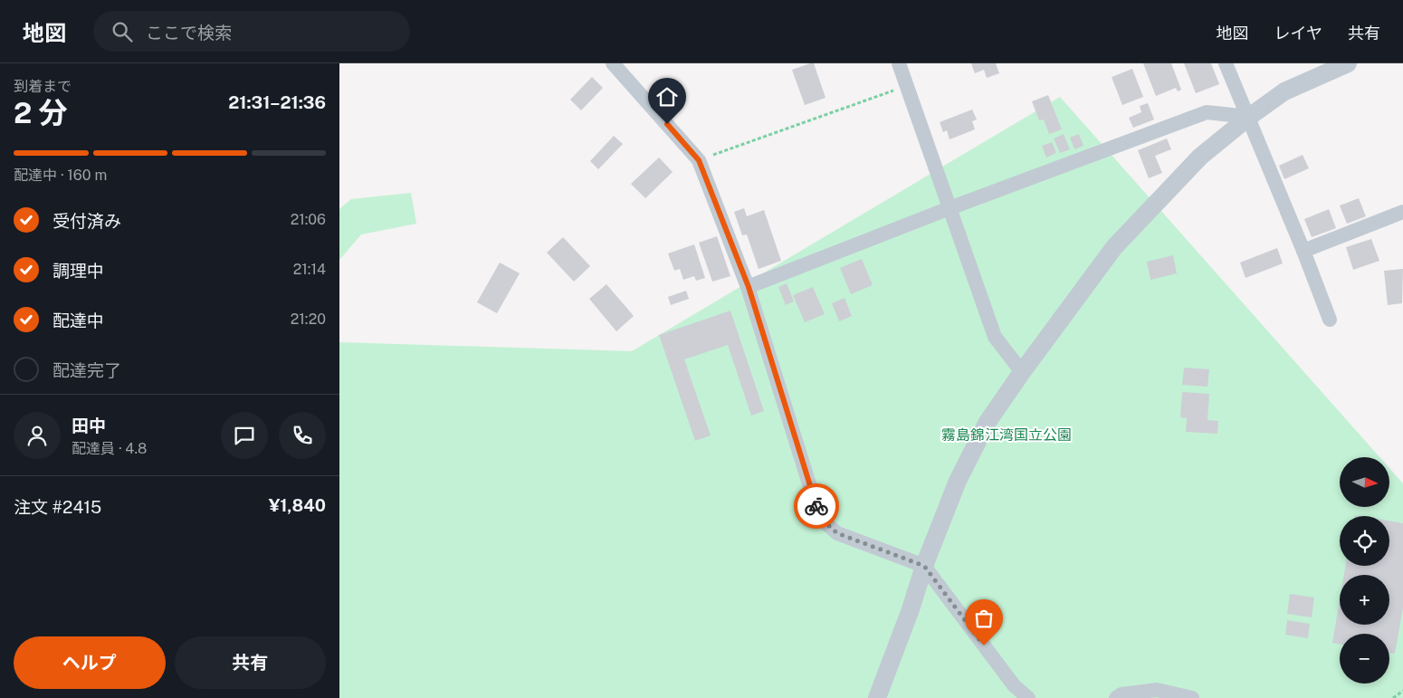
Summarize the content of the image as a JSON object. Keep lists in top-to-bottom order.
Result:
{
  "parks": ["霧島錦江湾国立公園"],
  "north": "right",
  "page": {
    "header": "地図",
    "search": "ここで検索",
    "nav": ["地図", "レイヤ", "共有"],
    "heading": ["2 分", "到着まで", "21:31–21:36"],
    "panel": [
      "田中",
      "配達員 · 4.8",
      "注文 #2415",
      "¥1,840"
    ],
    "bar": "配達中 · 160 m",
    "list": [
      ["受付済み", "21:06"],
      ["調理中", "21:14"],
      ["配達中", "21:20"],
      "配達完了"
    ],
    "map_buttons": ["+", "−"],
    "buttons": ["ヘルプ", "共有"]
  }
}
